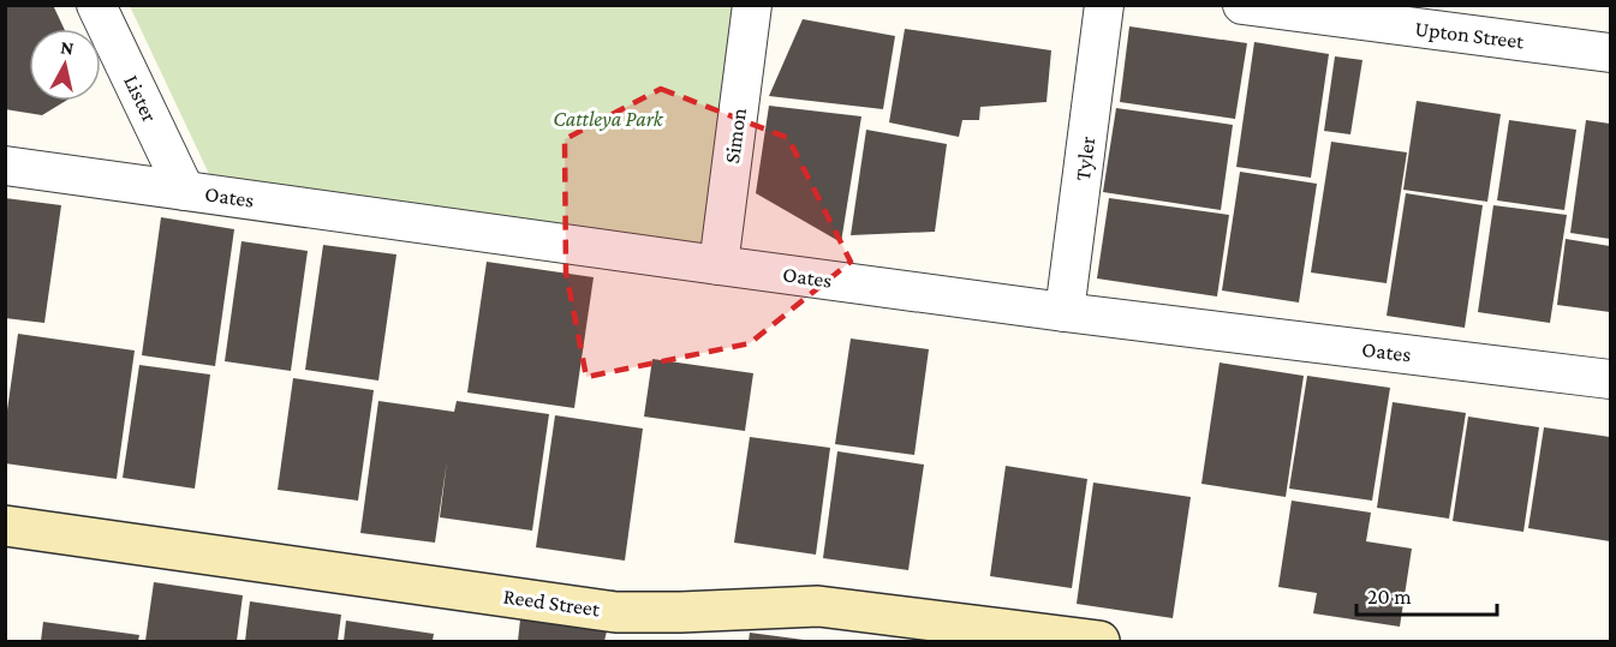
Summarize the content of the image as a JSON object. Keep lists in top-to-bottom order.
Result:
{
  "streets": {
    "street": [
      "Upton Street",
      "Lister",
      "Simon",
      "Tyler",
      "Oates",
      "Reed Street"
    ]
  },
  "crossings": [
    ["Lister", "Oates"],
    ["Simon", "Oates"],
    ["Tyler", "Oates"]
  ],
  "parks": ["Cattleya Park"],
  "scale_bar": "20 m",
  "north": "top"
}
